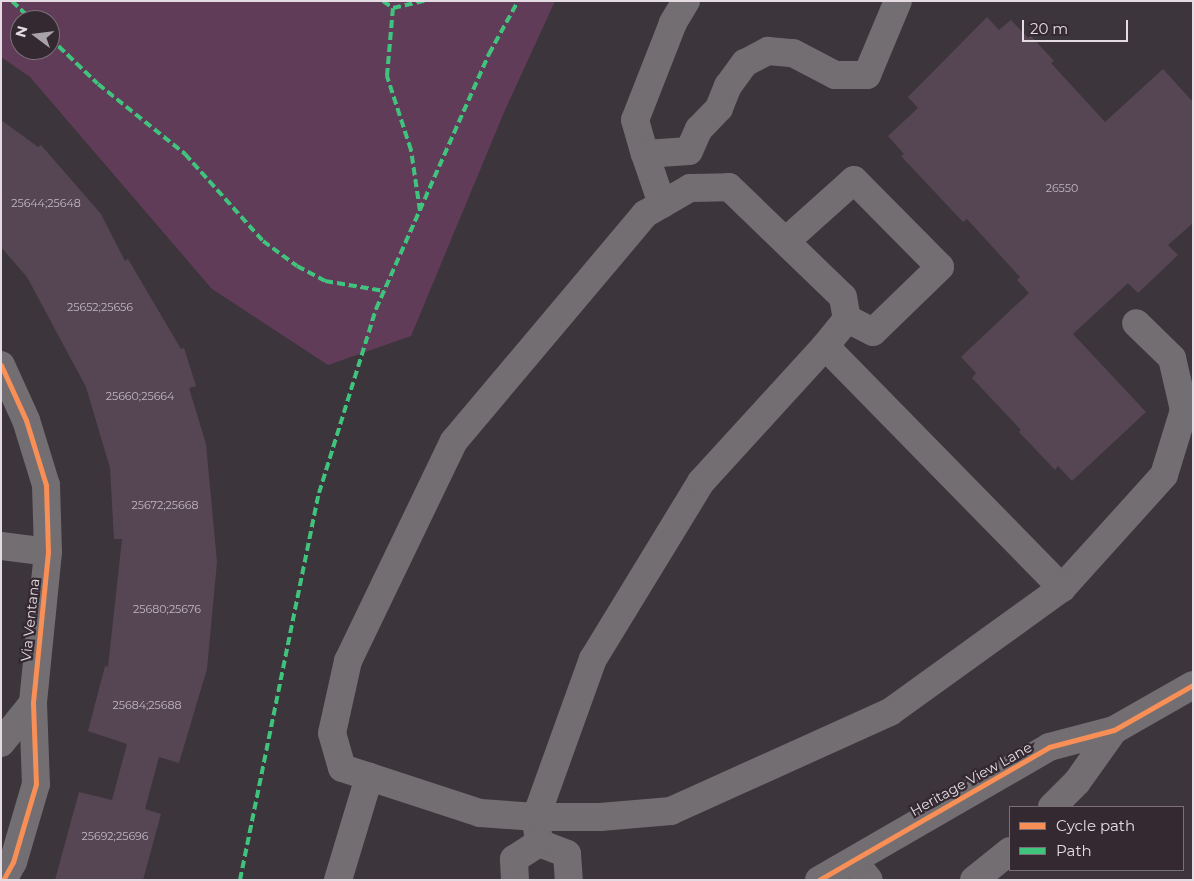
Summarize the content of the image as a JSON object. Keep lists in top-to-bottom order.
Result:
{
  "streets": {
    "street": ["Via Ventana", "Heritage View Lane"]
  },
  "house_numbers": [
    "26550",
    "25644;25648",
    "25652;25656",
    "25660;25664",
    "25672;25668",
    "25680;25676",
    "25684;25688",
    "25692;25696"
  ],
  "legend": ["Cycle path", "Path"],
  "scale_bar": "20 m",
  "north": "left"
}
